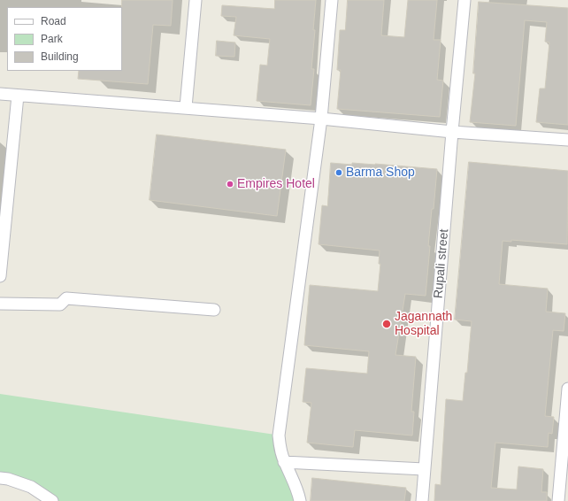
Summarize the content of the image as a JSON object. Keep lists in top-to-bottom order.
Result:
{
  "streets": {
    "street": ["Rupali street"]
  },
  "places": ["Barma Shop", "Empires Hotel", "Jagannath Hospital"],
  "legend": ["Road", "Park", "Building"]
}
